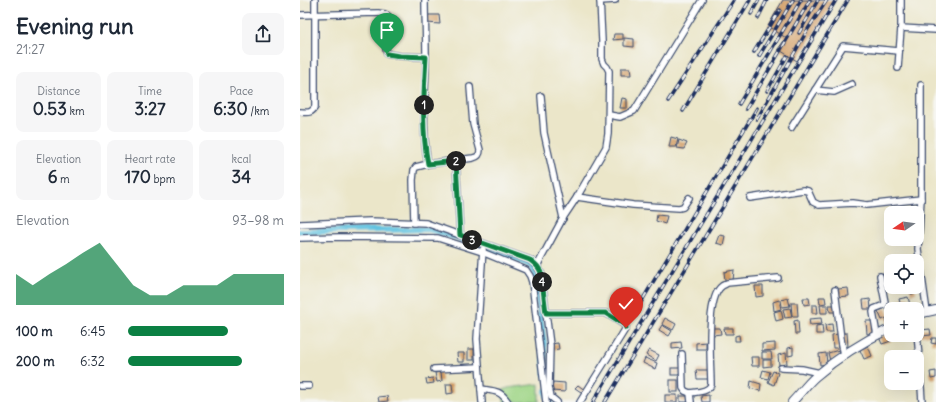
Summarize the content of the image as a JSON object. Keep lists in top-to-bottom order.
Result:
{
  "north": "left",
  "page": {
    "heading": ["Evening run", "21:27"],
    "stats": [
      ["Distance", "0.53 km"],
      ["Time", "3:27"],
      ["Pace", "6:30 /km"],
      ["Elevation", "6 m"],
      ["Heart rate", "170 bpm"],
      ["kcal", "34"]
    ],
    "pins": [
      "1",
      "2",
      "3",
      "4"
    ],
    "chart": ["Elevation", "93–98 m"],
    "map_buttons": ["+", "−"],
    "list": [
      {
        "name": "100 m",
        "note": "6:45"
      },
      {
        "name": "200 m",
        "note": "6:32"
      }
    ]
  }
}
